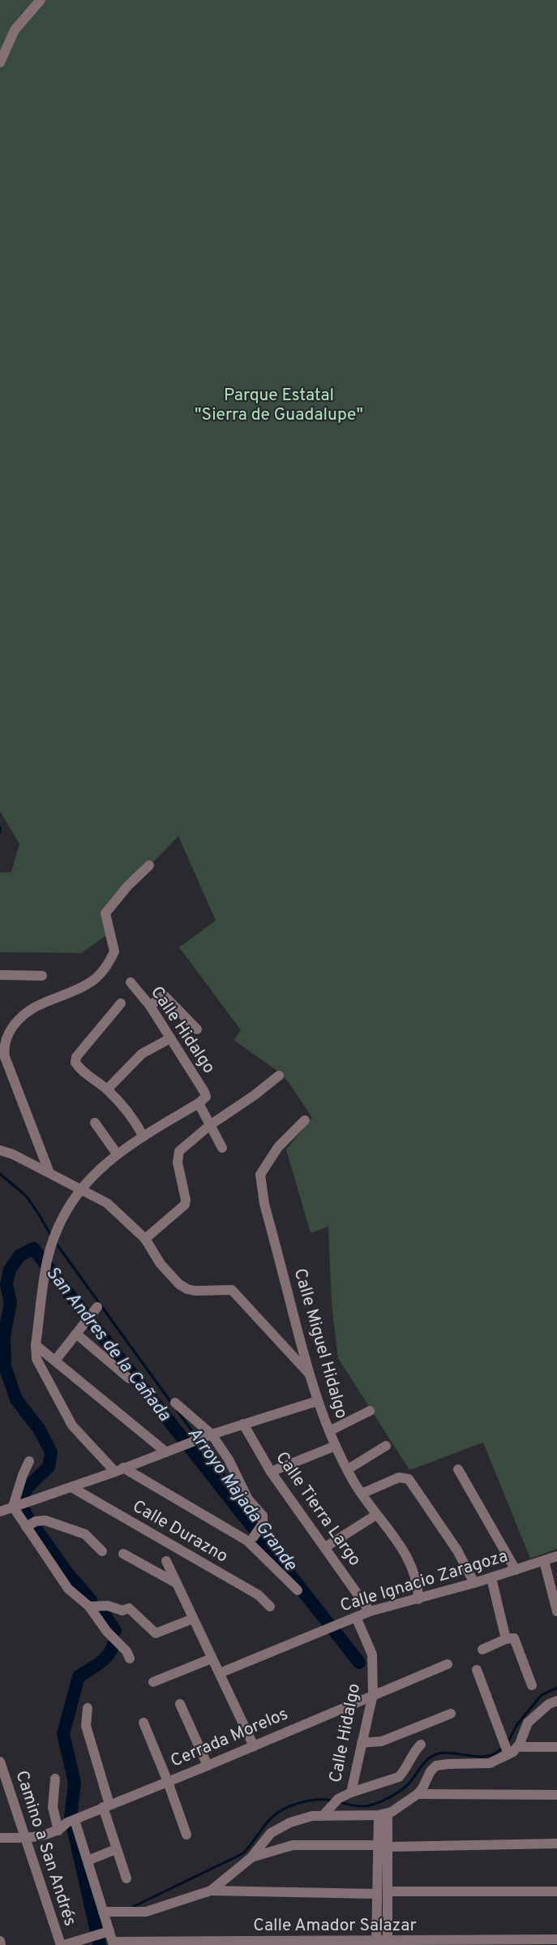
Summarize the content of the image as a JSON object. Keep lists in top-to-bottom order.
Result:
{
  "streets": {
    "street": [
      "Calle Hidalgo",
      "Calle Miguel Hidalgo",
      "Calle Tierra Largo",
      "Calle Durazno",
      "Calle Ignacio Zaragoza",
      "Cerrada Morelos",
      "Camino a San Andrés",
      "Calle Amador Salazar"
    ]
  },
  "crossings": [
    ["Calle Hidalgo", "Calle Ignacio Zaragoza"],
    ["Calle Hidalgo", "Cerrada Morelos"],
    ["Calle Miguel Hidalgo", "Calle Ignacio Zaragoza"],
    ["Calle Tierra Largo", "Calle Ignacio Zaragoza"],
    ["Cerrada Morelos", "Camino a San Andrés"]
  ],
  "water": ["San Andres de la Cañada", "Arroyo Majada Grande"],
  "parks": ["Parque Estatal \"Sierra de Guadalupe\""]
}
